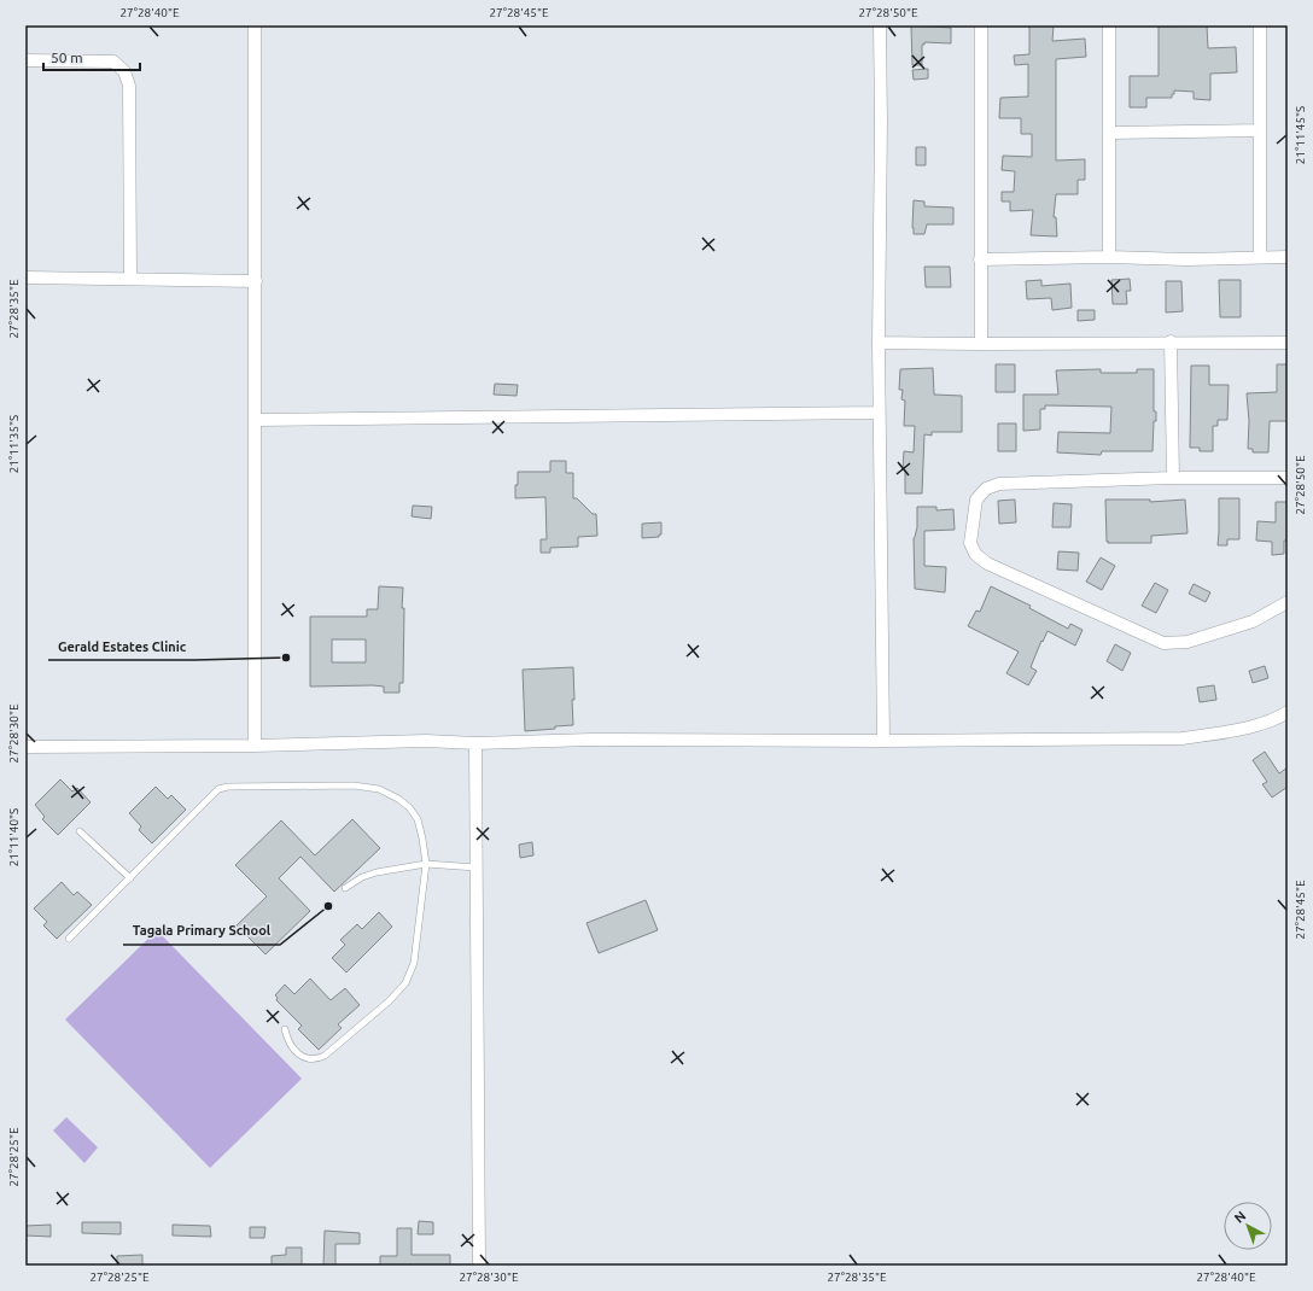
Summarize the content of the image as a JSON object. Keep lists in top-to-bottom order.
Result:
{
  "places": ["Gerald Estates Clinic", "Tagala Primary School"],
  "scale_bar": "50 m",
  "north": "top left",
  "coordinates": [
    "27°28'40\"E",
    "27°28'45\"E",
    "27°28'50\"E",
    "21°11'45\"S",
    "27°28'35\"E",
    "21°11'35\"S",
    "27°28'30\"E",
    "21°11'40\"S",
    "27°28'25\"E"
  ]
}
